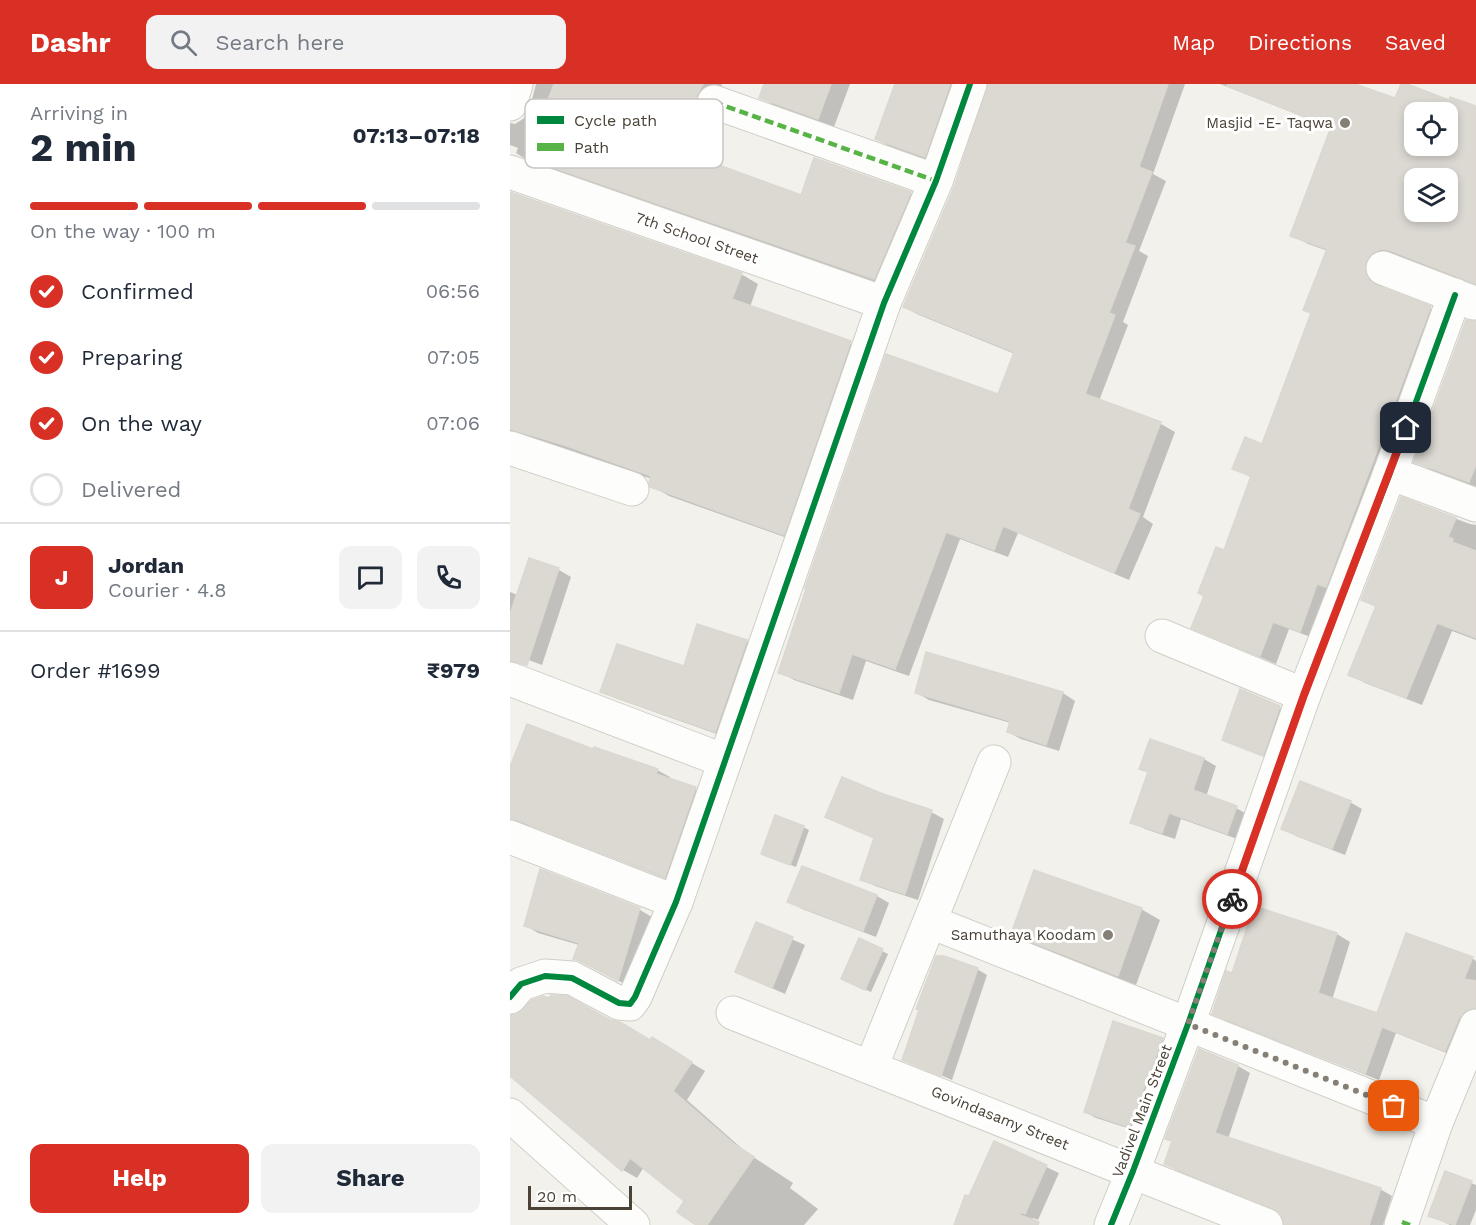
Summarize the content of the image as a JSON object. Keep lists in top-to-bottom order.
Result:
{
  "streets": {
    "street": ["7th School Street", "Vadivel Main Street", "Govindasamy Street"]
  },
  "crossings": [
    ["Vadivel Main Street", "Govindasamy Street"]
  ],
  "places": ["Masjid -E- Taqwa", "Samuthaya Koodam"],
  "legend": ["Cycle path", "Path"],
  "scale_bar": "20 m",
  "page": {
    "header": "Dashr",
    "search": "Search here",
    "nav": ["Map", "Directions", "Saved"],
    "heading": ["2 min", "Arriving in", "07:13–07:18"],
    "panel": [
      "Jordan",
      "Courier · 4.8",
      "Order #1699",
      "₹979"
    ],
    "bar": "On the way · 100 m",
    "list": [
      ["Confirmed", "06:56"],
      ["Preparing", "07:05"],
      ["On the way", "07:06"],
      "Delivered"
    ],
    "round": "J",
    "buttons": ["Help", "Share"],
    "scale": "20 m"
  }
}
